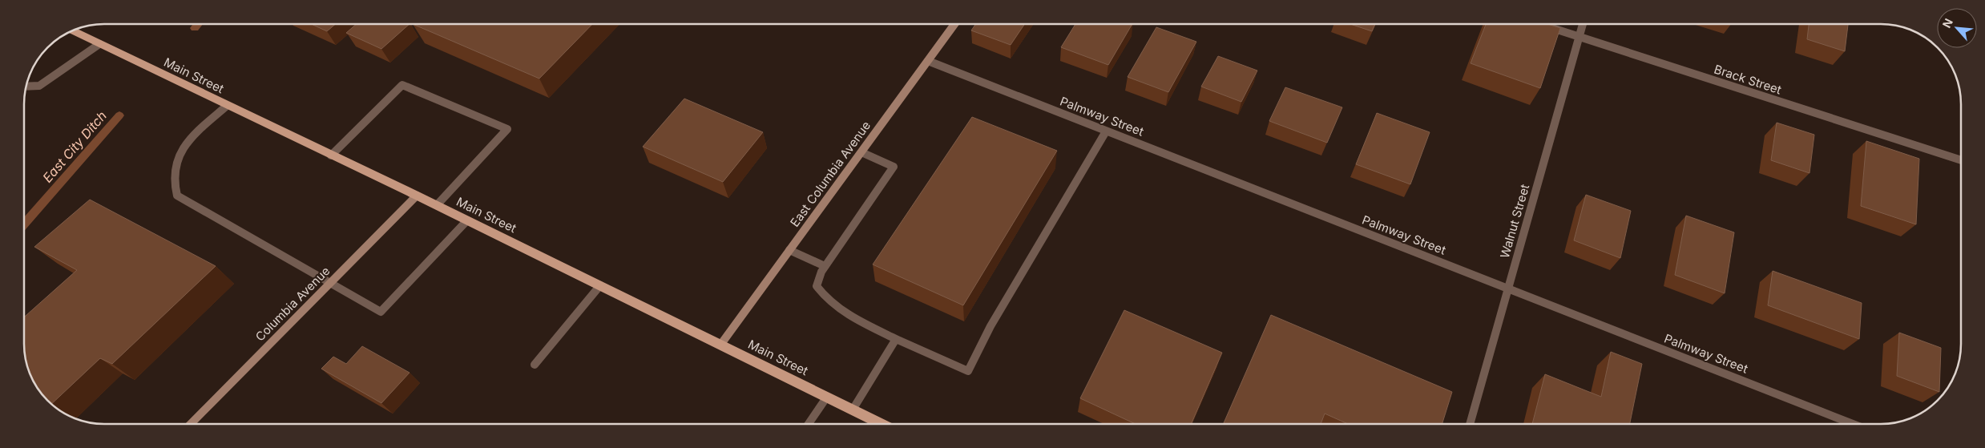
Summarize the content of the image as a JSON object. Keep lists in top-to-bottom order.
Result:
{
  "streets": {
    "main road": ["Main Street"],
    "street": [
      "Brack Street",
      "Palmway Street",
      "East Columbia Avenue",
      "Walnut Street",
      "Columbia Avenue"
    ]
  },
  "crossings": [
    ["Main Street", "East Columbia Avenue"],
    ["Main Street", "Columbia Avenue"],
    ["Brack Street", "Walnut Street"],
    ["Palmway Street", "East Columbia Avenue"],
    ["Palmway Street", "Walnut Street"]
  ],
  "water": ["East City Ditch"],
  "north": "top left"
}
